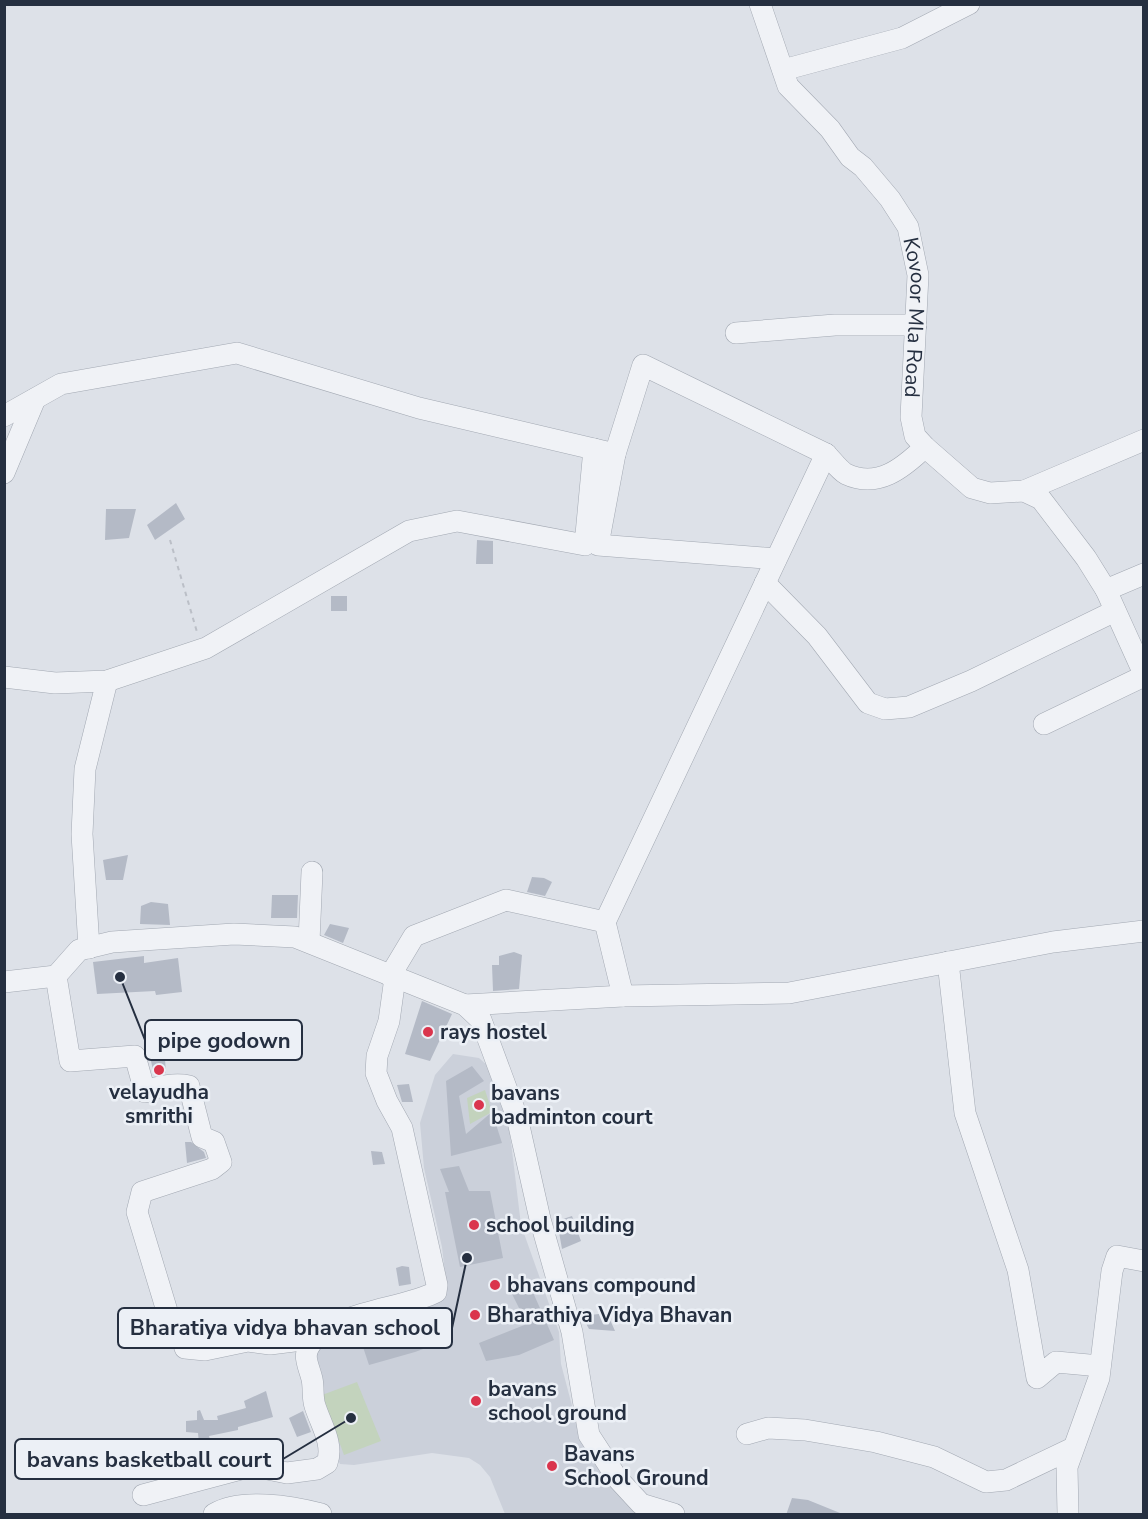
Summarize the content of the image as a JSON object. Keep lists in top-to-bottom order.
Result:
{
  "streets": {
    "street": ["Kovoor Mla Road"]
  },
  "places": [
    "pipe godown",
    "rays hostel",
    "velayudha smrithi",
    "bavans badminton court",
    "school building",
    "Bharatiya vidya bhavan school",
    "bhavans compound",
    "Bharathiya Vidya Bhavan",
    "bavans school ground",
    "bavans basketball court",
    "Bavans School Ground"
  ]
}
